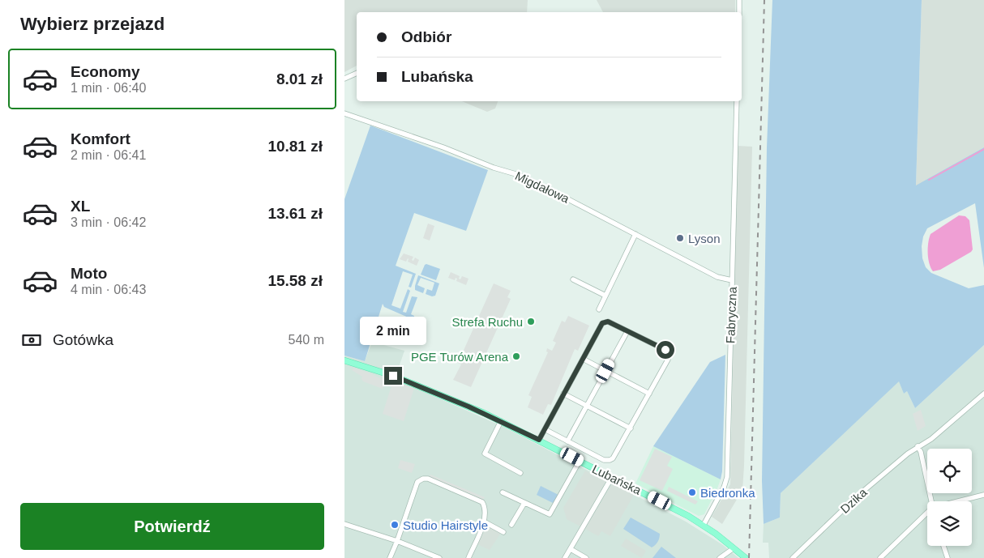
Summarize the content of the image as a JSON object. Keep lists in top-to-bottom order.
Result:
{
  "streets": {
    "main road": ["Lubańska"],
    "street": ["Migdałowa", "Fabryczna", "Dzika"]
  },
  "crossings": [
    ["Migdałowa", "Fabryczna"],
    ["Fabryczna", "Lubańska"]
  ],
  "places": [
    "Lyson",
    "Strefa Ruchu",
    "PGE Turów Arena",
    "Biedronka",
    "Studio Hairstyle"
  ],
  "page": {
    "heading": "Wybierz przejazd",
    "banner": ["Odbiór", "Lubańska"],
    "list": [
      {
        "name": "Economy",
        "note": "1 min · 06:40",
        "value": "8.01 zł"
      },
      {
        "name": "Komfort",
        "note": "2 min · 06:41",
        "value": "10.81 zł"
      },
      {
        "name": "XL",
        "note": "3 min · 06:42",
        "value": "13.61 zł"
      },
      {
        "name": "Moto",
        "note": "4 min · 06:43",
        "value": "15.58 zł"
      }
    ],
    "bubble": "2 min",
    "pay": ["Gotówka", "540 m"],
    "buttons": "Potwierdź"
  }
}
